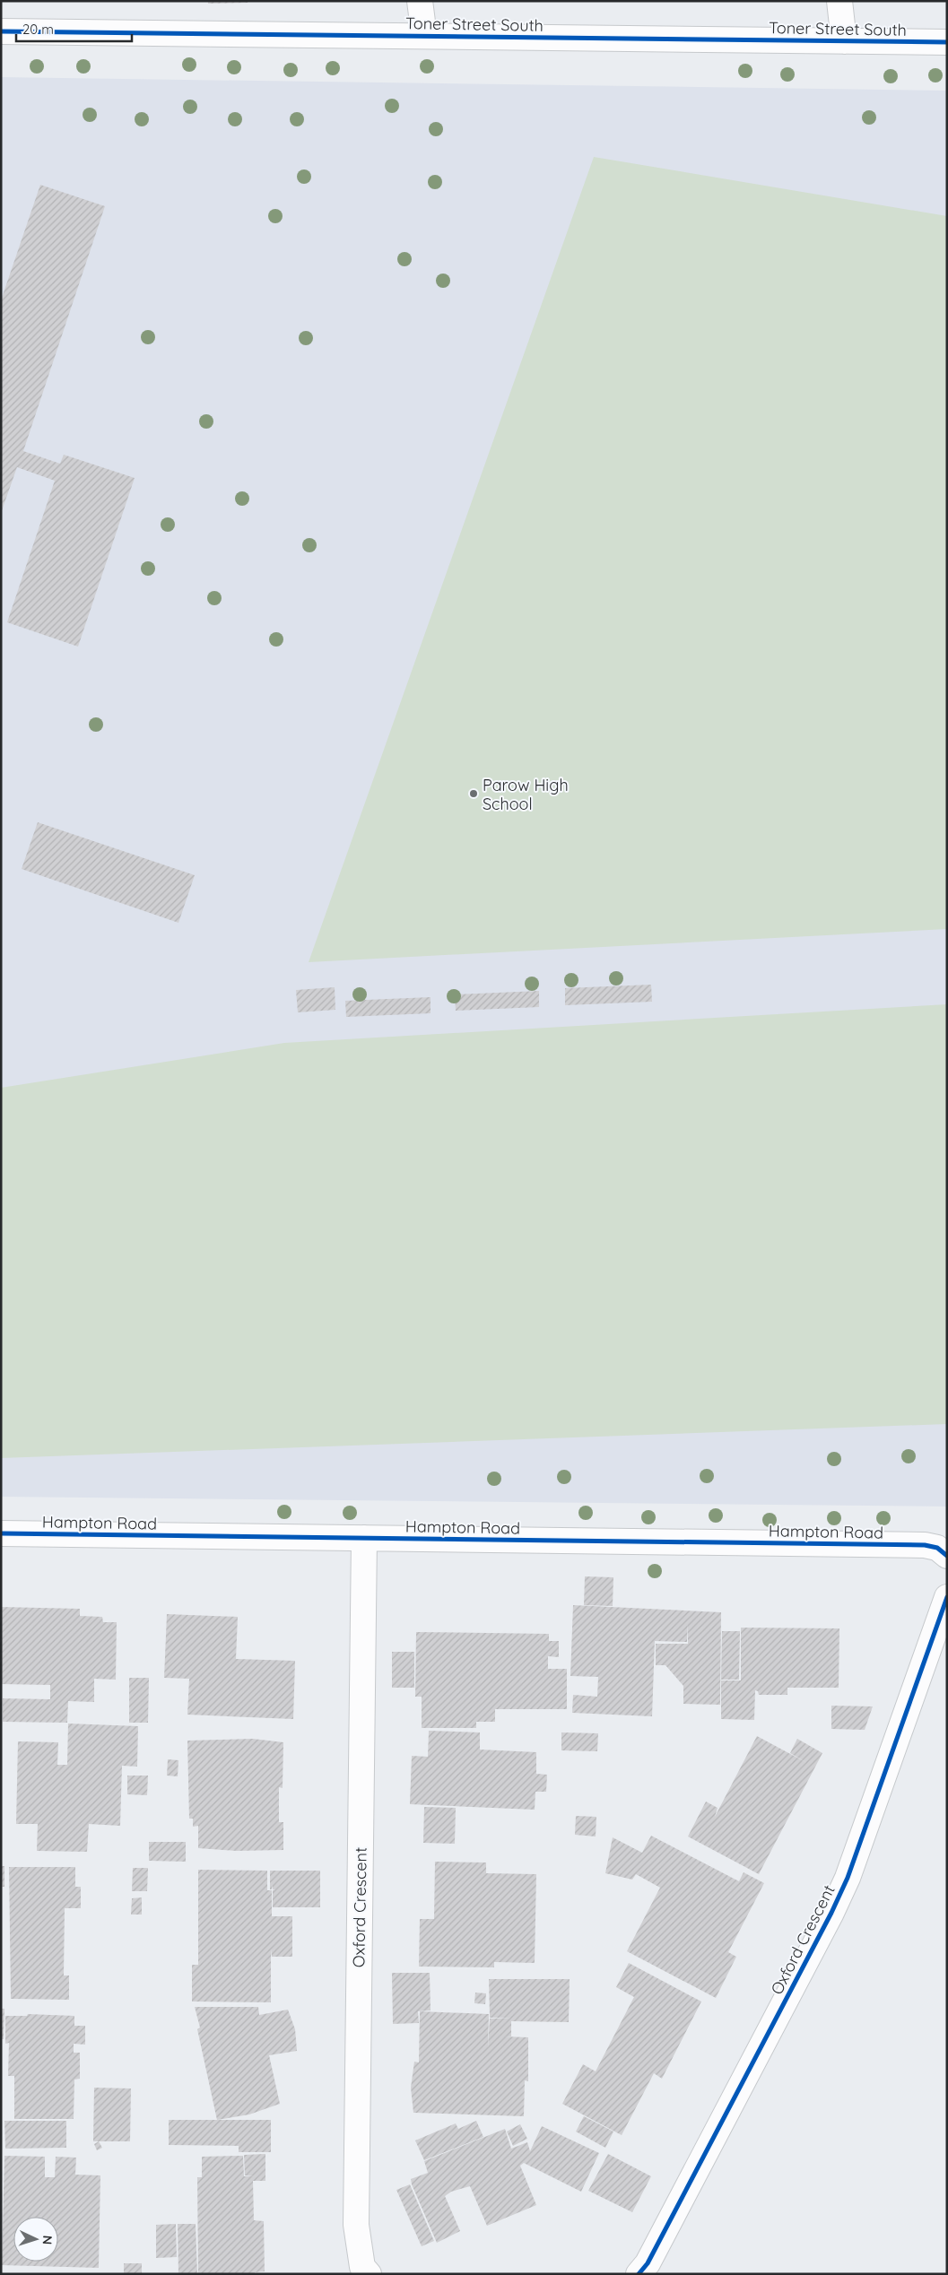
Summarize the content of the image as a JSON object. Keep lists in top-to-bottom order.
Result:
{
  "streets": {
    "street": ["Toner Street South", "Hampton Road", "Oxford Crescent"]
  },
  "crossings": [
    ["Hampton Road", "Oxford Crescent"]
  ],
  "places": ["Parow High School"],
  "scale_bar": "20 m",
  "north": "right"
}
